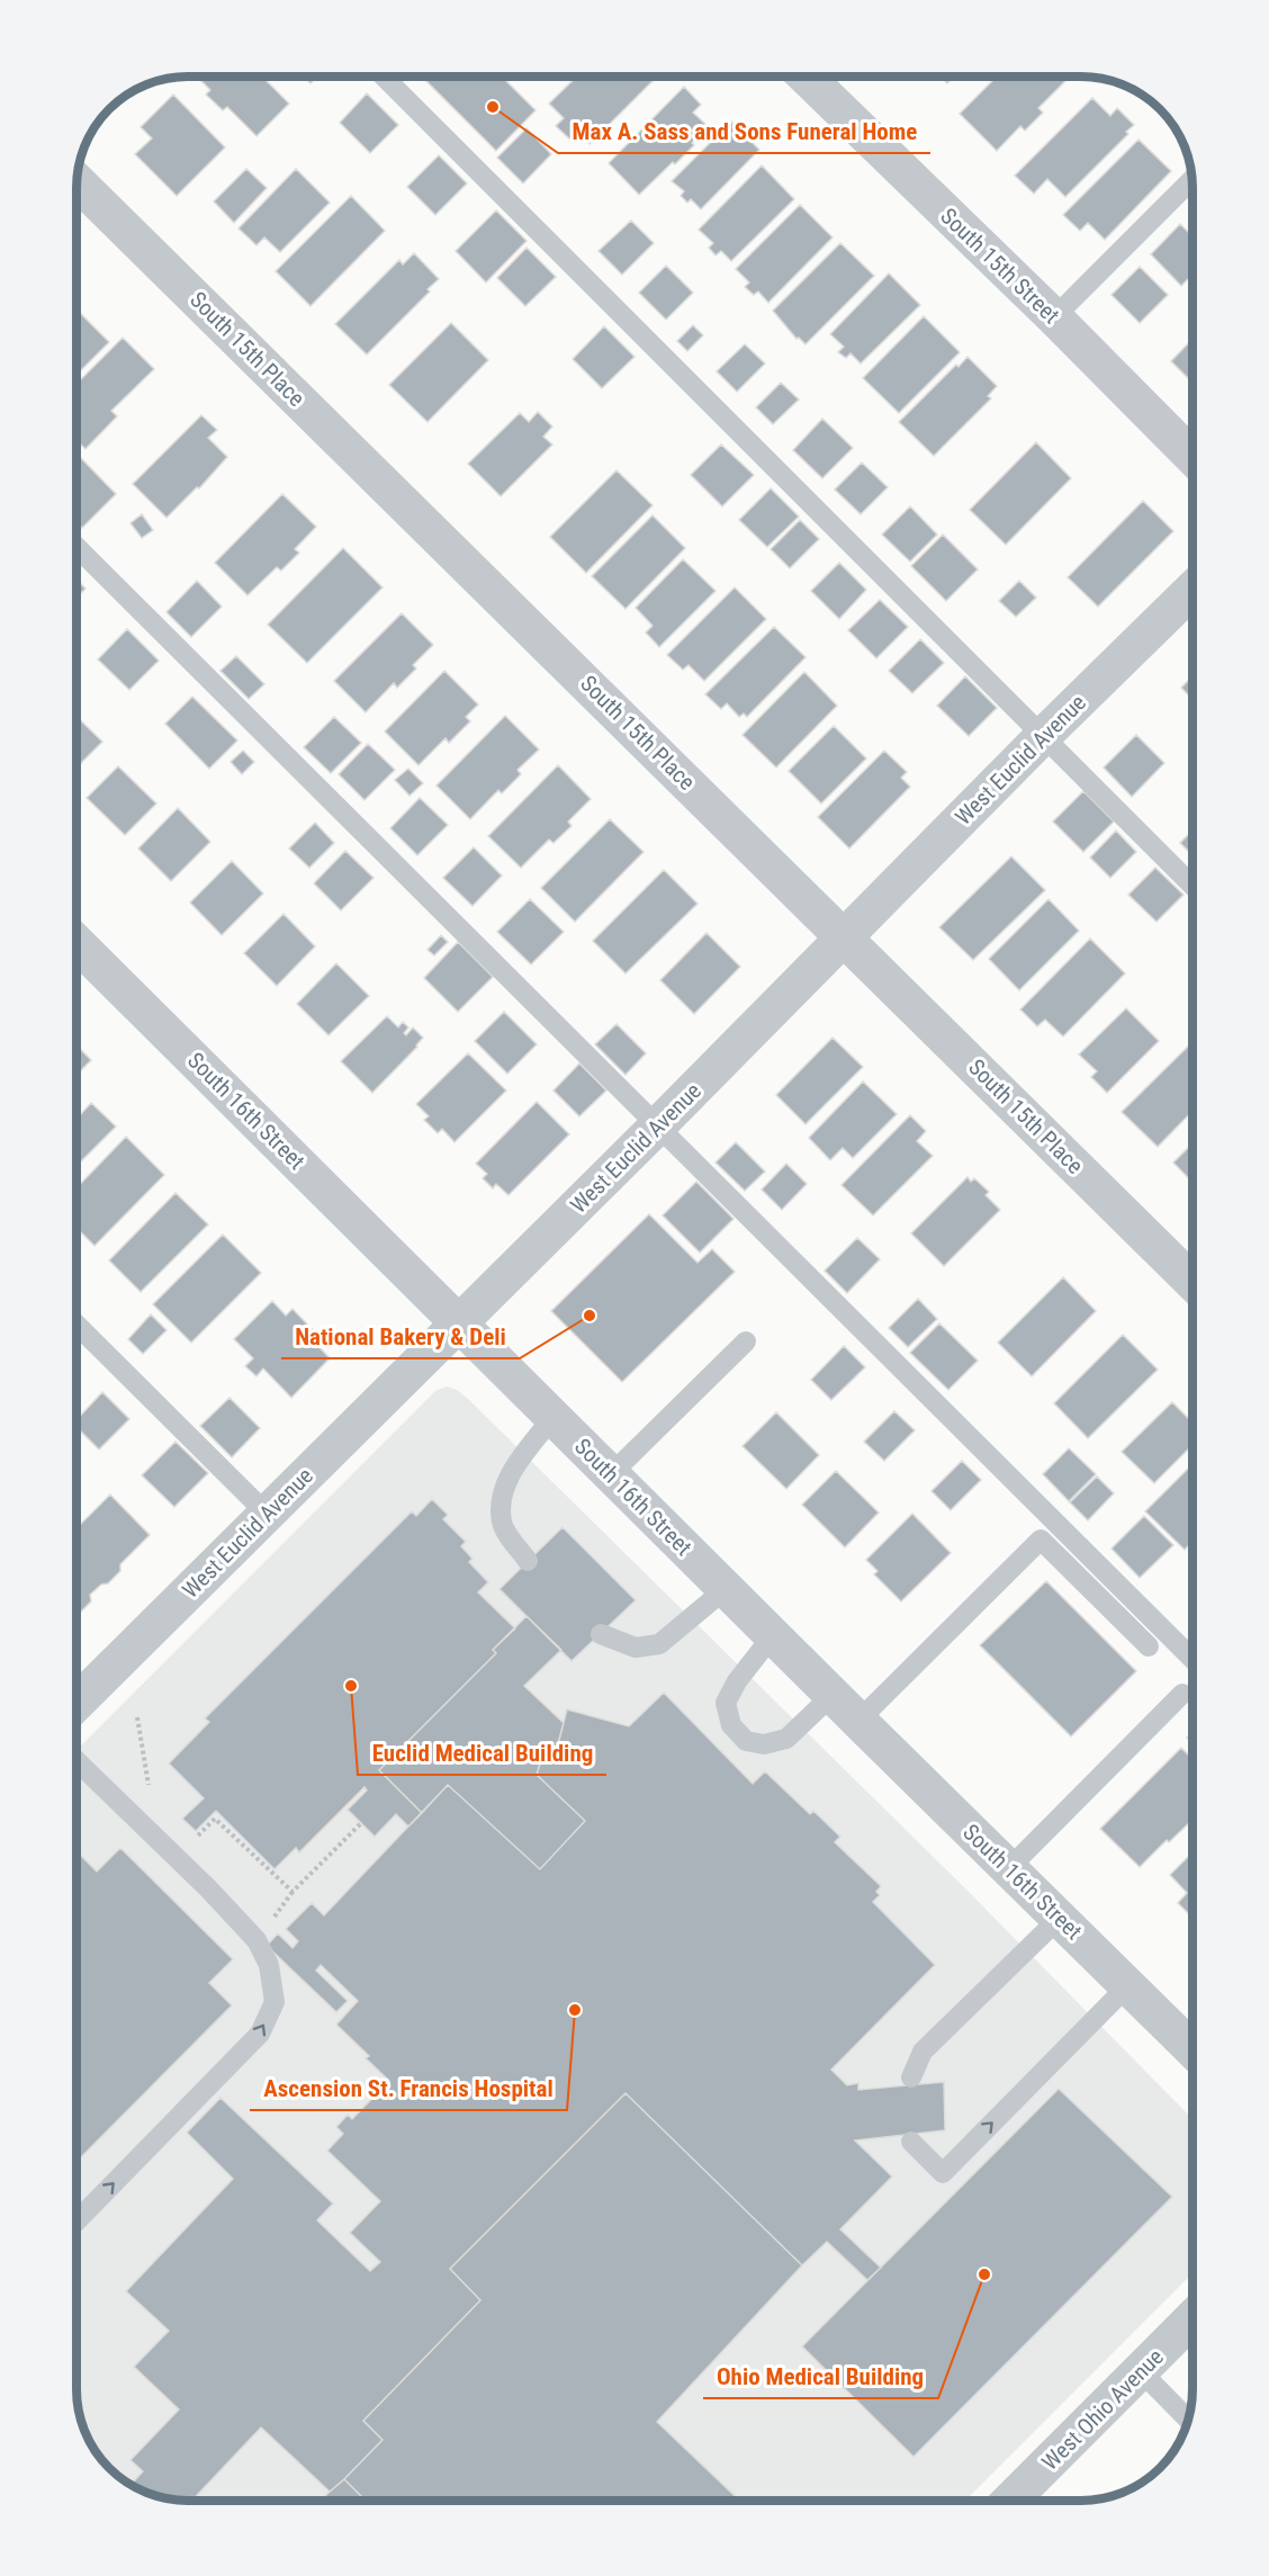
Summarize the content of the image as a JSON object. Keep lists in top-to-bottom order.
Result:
{
  "streets": {
    "street": [
      "South 15th Street",
      "South 15th Place",
      "West Euclid Avenue",
      "South 16th Street",
      "West Ohio Avenue"
    ]
  },
  "crossings": [
    ["South 15th Place", "West Euclid Avenue"],
    ["West Euclid Avenue", "South 16th Street"]
  ],
  "places": [
    "Max A. Sass and Sons Funeral Home",
    "National Bakery & Deli",
    "Euclid Medical Building",
    "Ascension St. Francis Hospital",
    "Ohio Medical Building"
  ]
}
